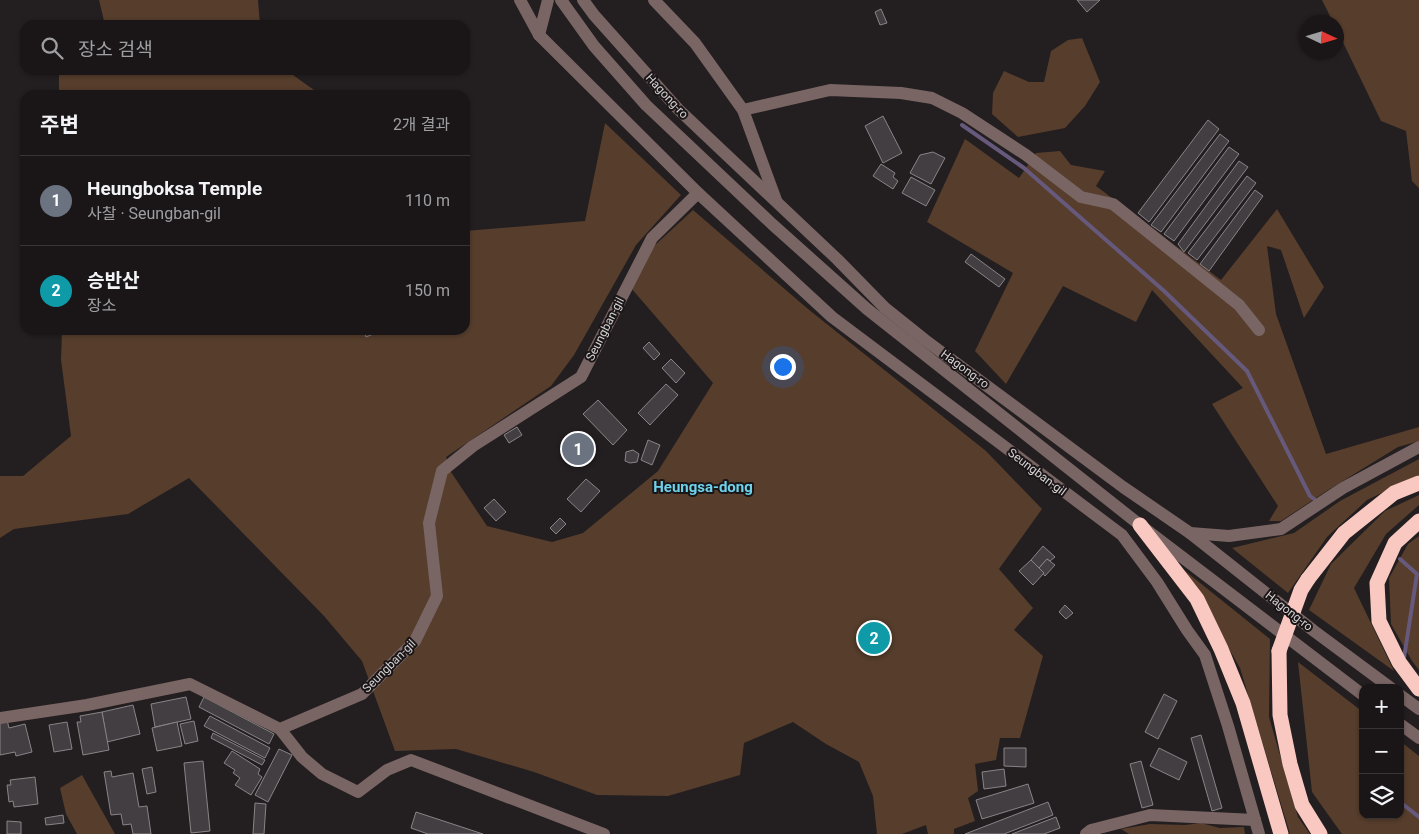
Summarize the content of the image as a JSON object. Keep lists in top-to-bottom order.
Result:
{
  "streets": {
    "street": ["Hagong-ro", "Seungban-gil"]
  },
  "districts": ["Heungsa-dong"],
  "north": "right",
  "page": {
    "search": "장소 검색",
    "heading": ["주변", "2개 결과"],
    "list": [
      {
        "mark": "1",
        "name": "Heungboksa Temple",
        "note": "사찰 · Seungban-gil",
        "value": "110 m"
      },
      {
        "mark": "2",
        "name": "승반산",
        "note": "장소",
        "value": "150 m"
      }
    ],
    "pins": ["1", "2"],
    "map_buttons": ["+", "−"]
  }
}
